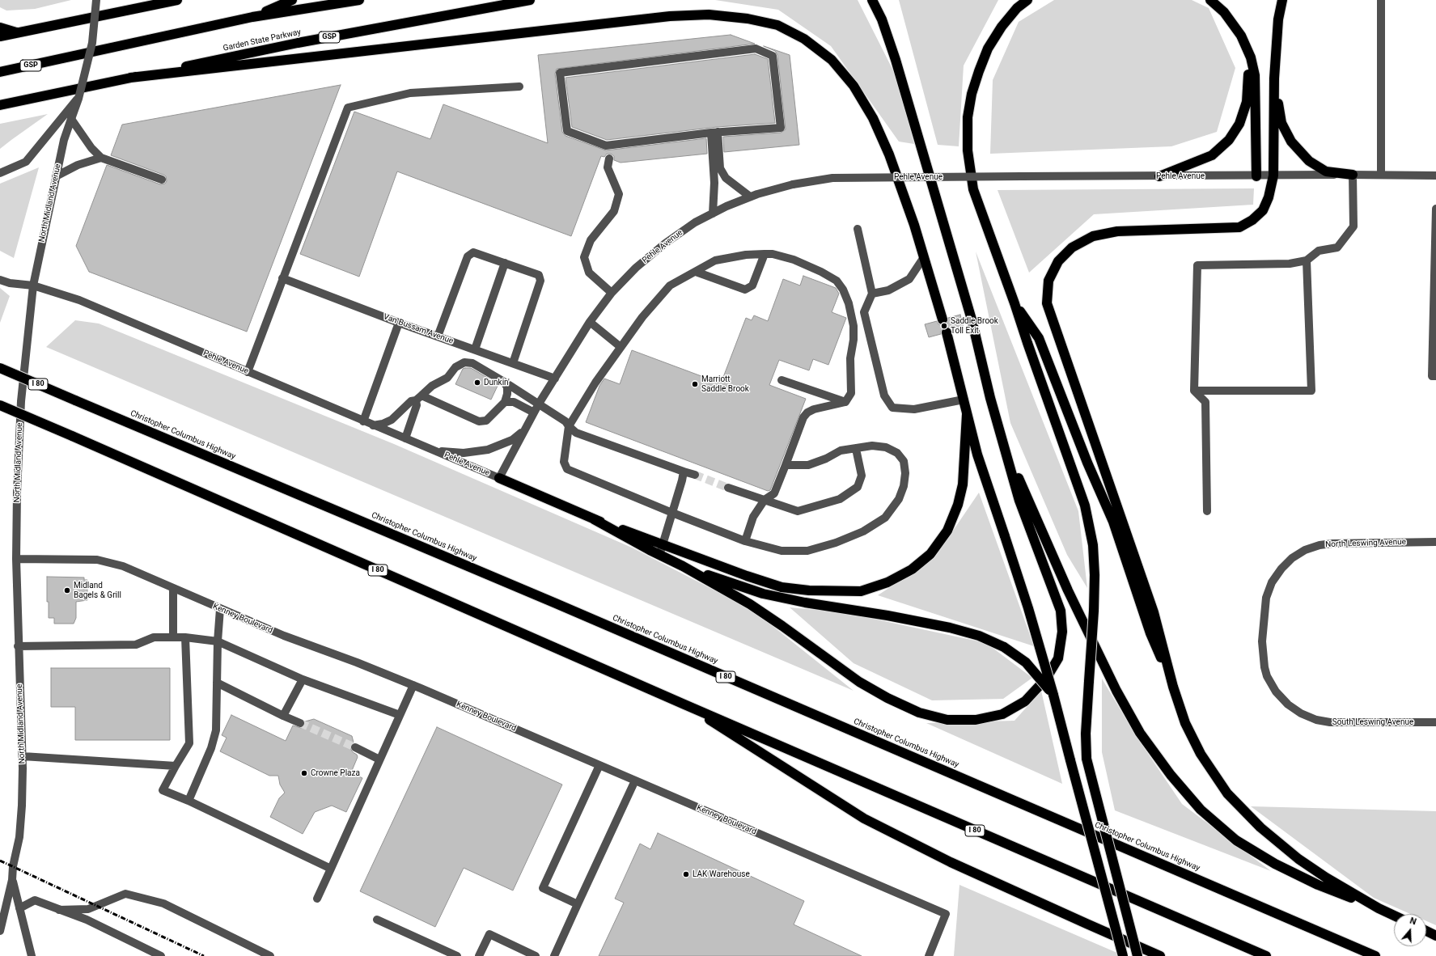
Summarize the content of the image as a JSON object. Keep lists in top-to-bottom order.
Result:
{
  "streets": {
    "highway": [
      "GSP",
      "Garden State Parkway",
      "I 80",
      "Christopher Columbus Highway"
    ],
    "street": [
      "Pehle Avenue",
      "North Midland Avenue",
      "Van Bussam Avenue",
      "North Leswing Avenue",
      "Kenney Boulevard",
      "South Leswing Avenue"
    ]
  },
  "crossings": [
    ["Pehle Avenue", "North Midland Avenue"],
    ["Pehle Avenue", "Van Bussam Avenue"],
    ["North Midland Avenue", "Kenney Boulevard"],
    ["North Leswing Avenue", "South Leswing Avenue"]
  ],
  "places": [
    "Saddle Brook Toll Exit",
    "Dunkin'",
    "Marriott Saddle Brook",
    "Midland Bagels & Grill",
    "Crowne Plaza",
    "LAK Warehouse"
  ],
  "north": "top"
}
